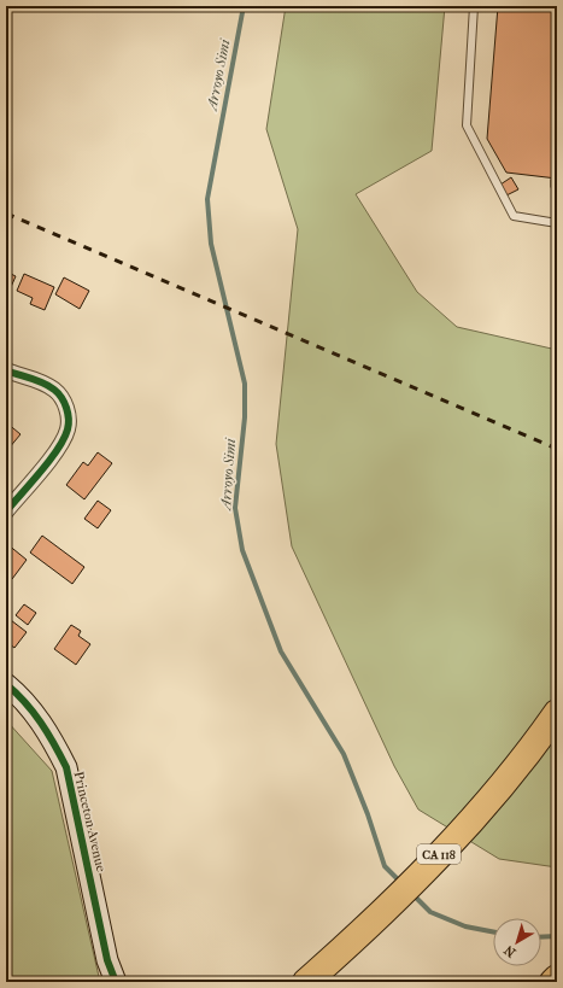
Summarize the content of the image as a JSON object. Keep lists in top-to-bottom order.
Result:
{
  "streets": {
    "highway": ["CA 118"],
    "street": ["Princeton Avenue"]
  },
  "water": ["Arroyo Simi"],
  "north": "bottom left"
}
